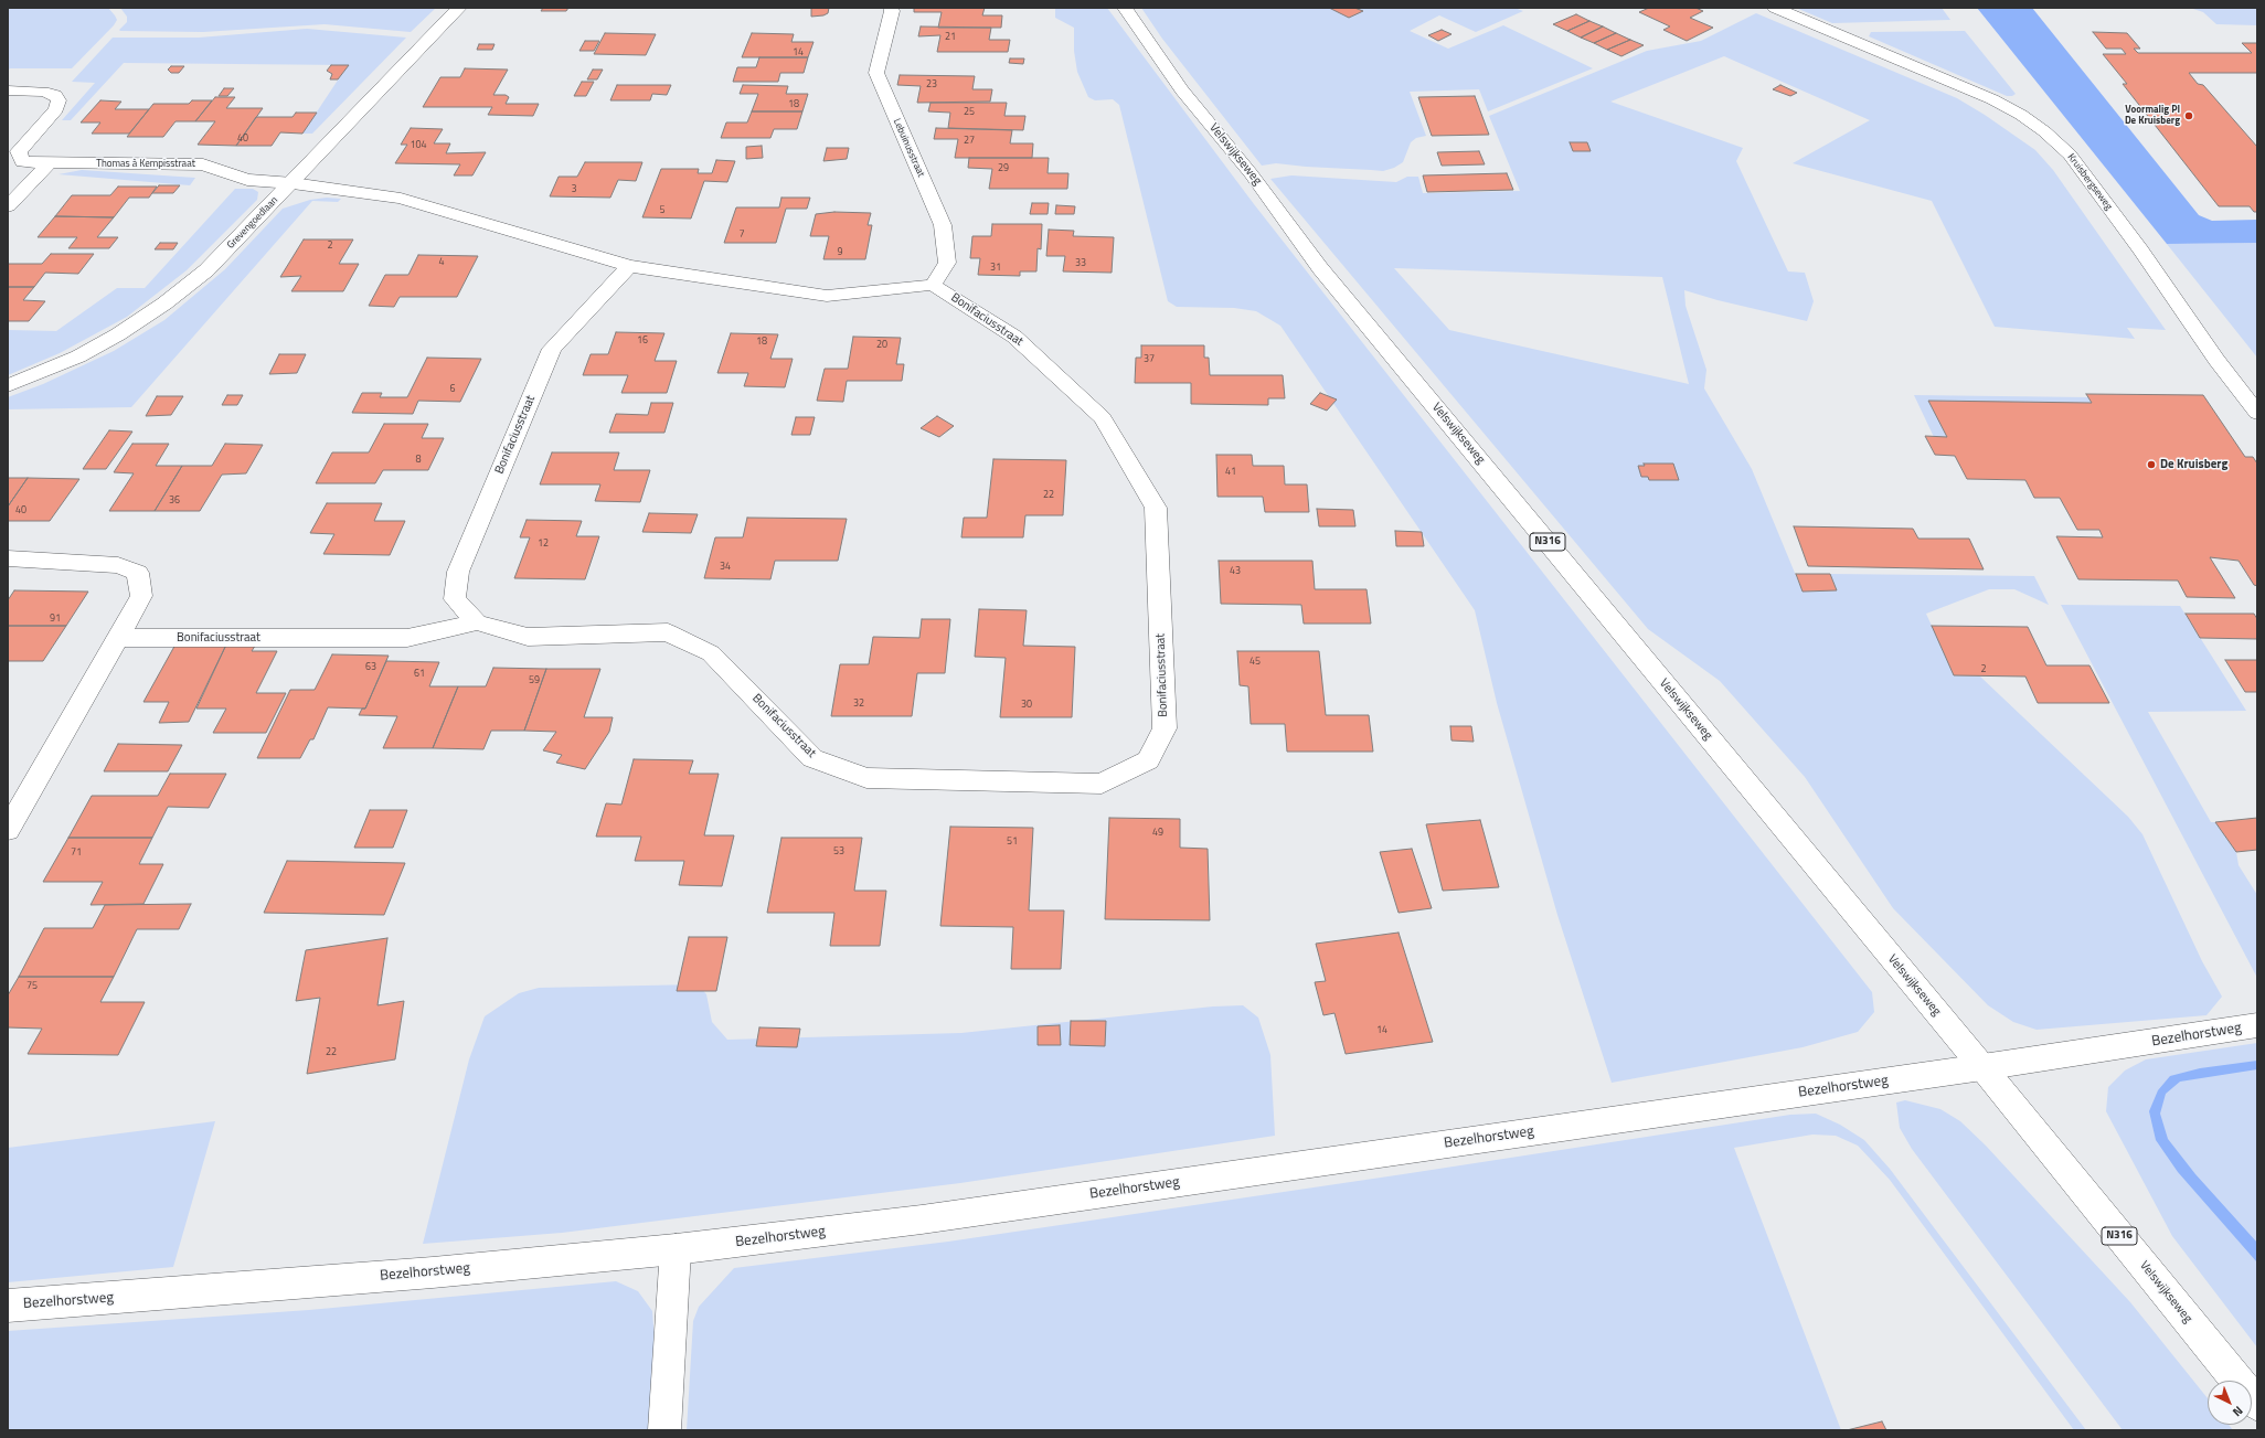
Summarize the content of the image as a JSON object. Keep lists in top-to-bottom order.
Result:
{
  "streets": {
    "street": [
      "Lebuinusstraat",
      "Velswijkseweg",
      "Thomas à Kempisstraat",
      "Kruisbergseweg",
      "Grevengoedlaan",
      "Bonifaciusstraat",
      "N316",
      "Bezelhorstweg"
    ]
  },
  "crossings": [
    ["Lebuinusstraat", "Bonifaciusstraat"],
    ["Velswijkseweg", "Bezelhorstweg"],
    ["Thomas à Kempisstraat", "Grevengoedlaan"]
  ],
  "places": ["Voormalig PI De Kruisberg", "De Kruisberg"],
  "house_numbers": [
    "21",
    "14",
    "23",
    "18",
    "25",
    "40",
    "27",
    "104",
    "29",
    "3",
    "5",
    "7",
    "2",
    "9",
    "4",
    "33",
    "31",
    "16",
    "18",
    "20",
    "37",
    "6",
    "8",
    "41",
    "22",
    "36",
    "40",
    "12",
    "34",
    "43",
    "91",
    "45",
    "63",
    "2",
    "61",
    "59",
    "32",
    "30",
    "49",
    "51",
    "53",
    "71",
    "75",
    "14",
    "22"
  ],
  "north": "bottom right"
}
